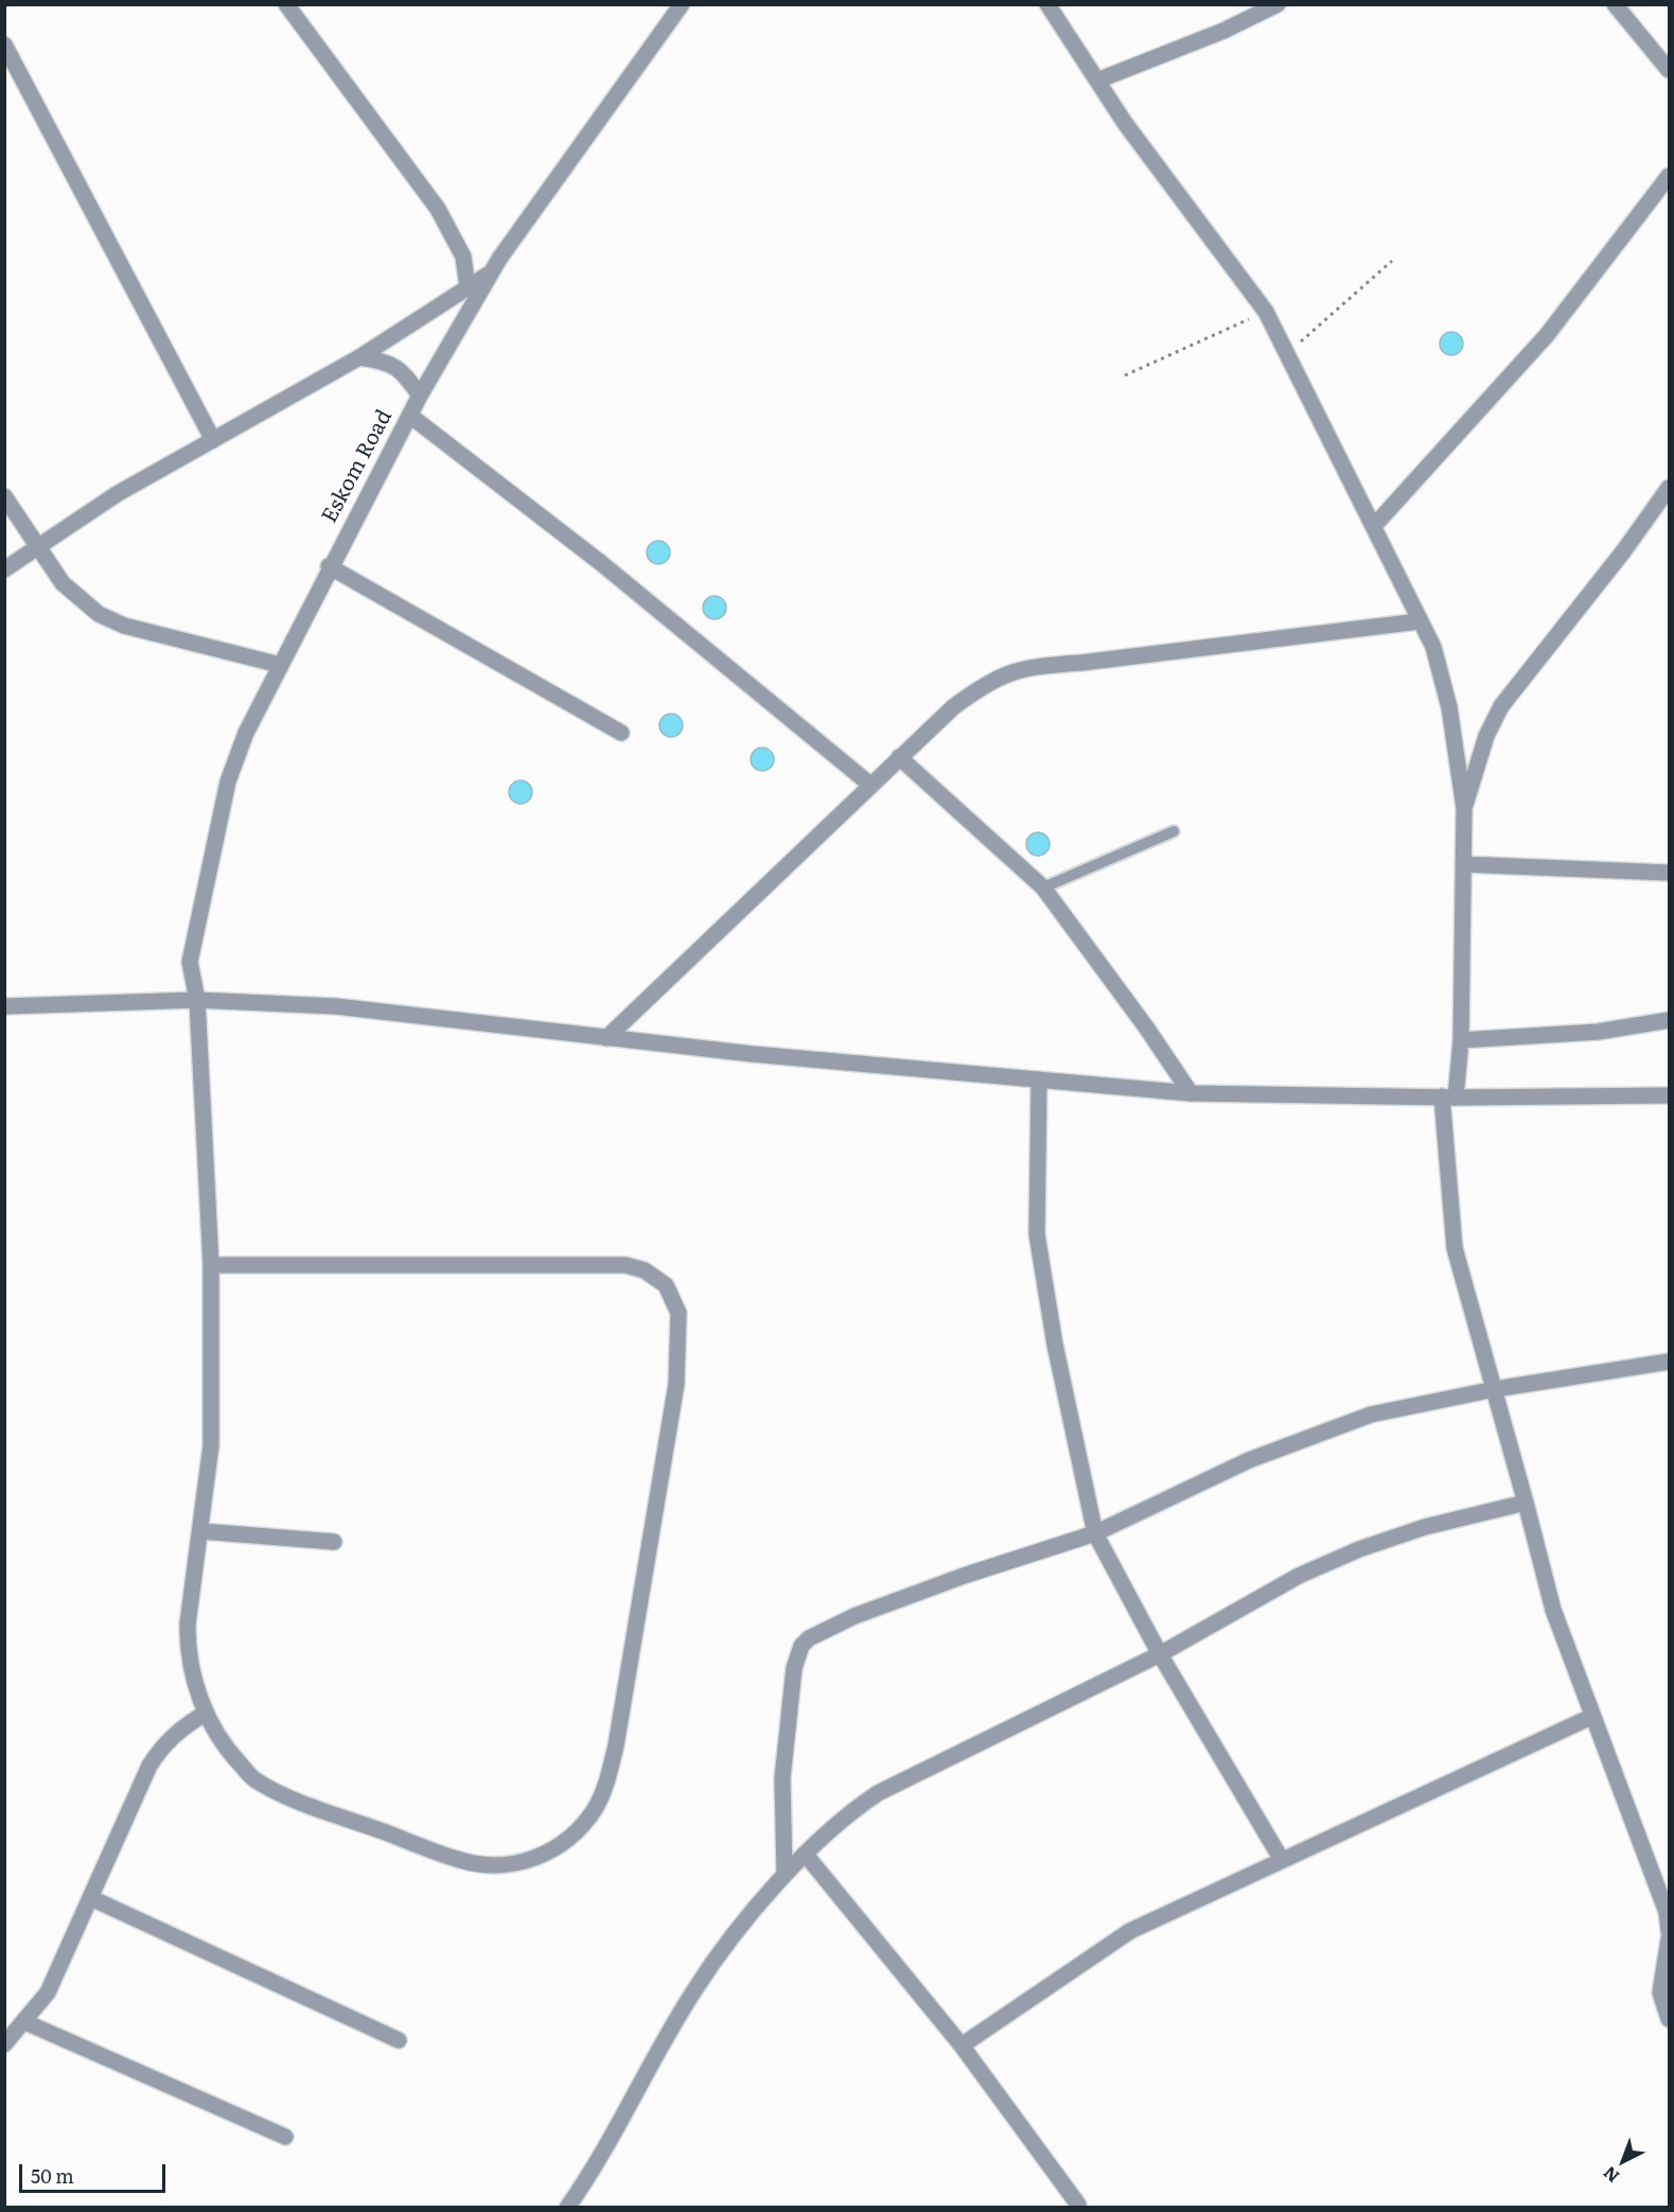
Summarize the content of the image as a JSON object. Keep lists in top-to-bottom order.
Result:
{
  "streets": {
    "street": ["Eskom Road"]
  },
  "scale_bar": "50 m",
  "north": "bottom left"
}
